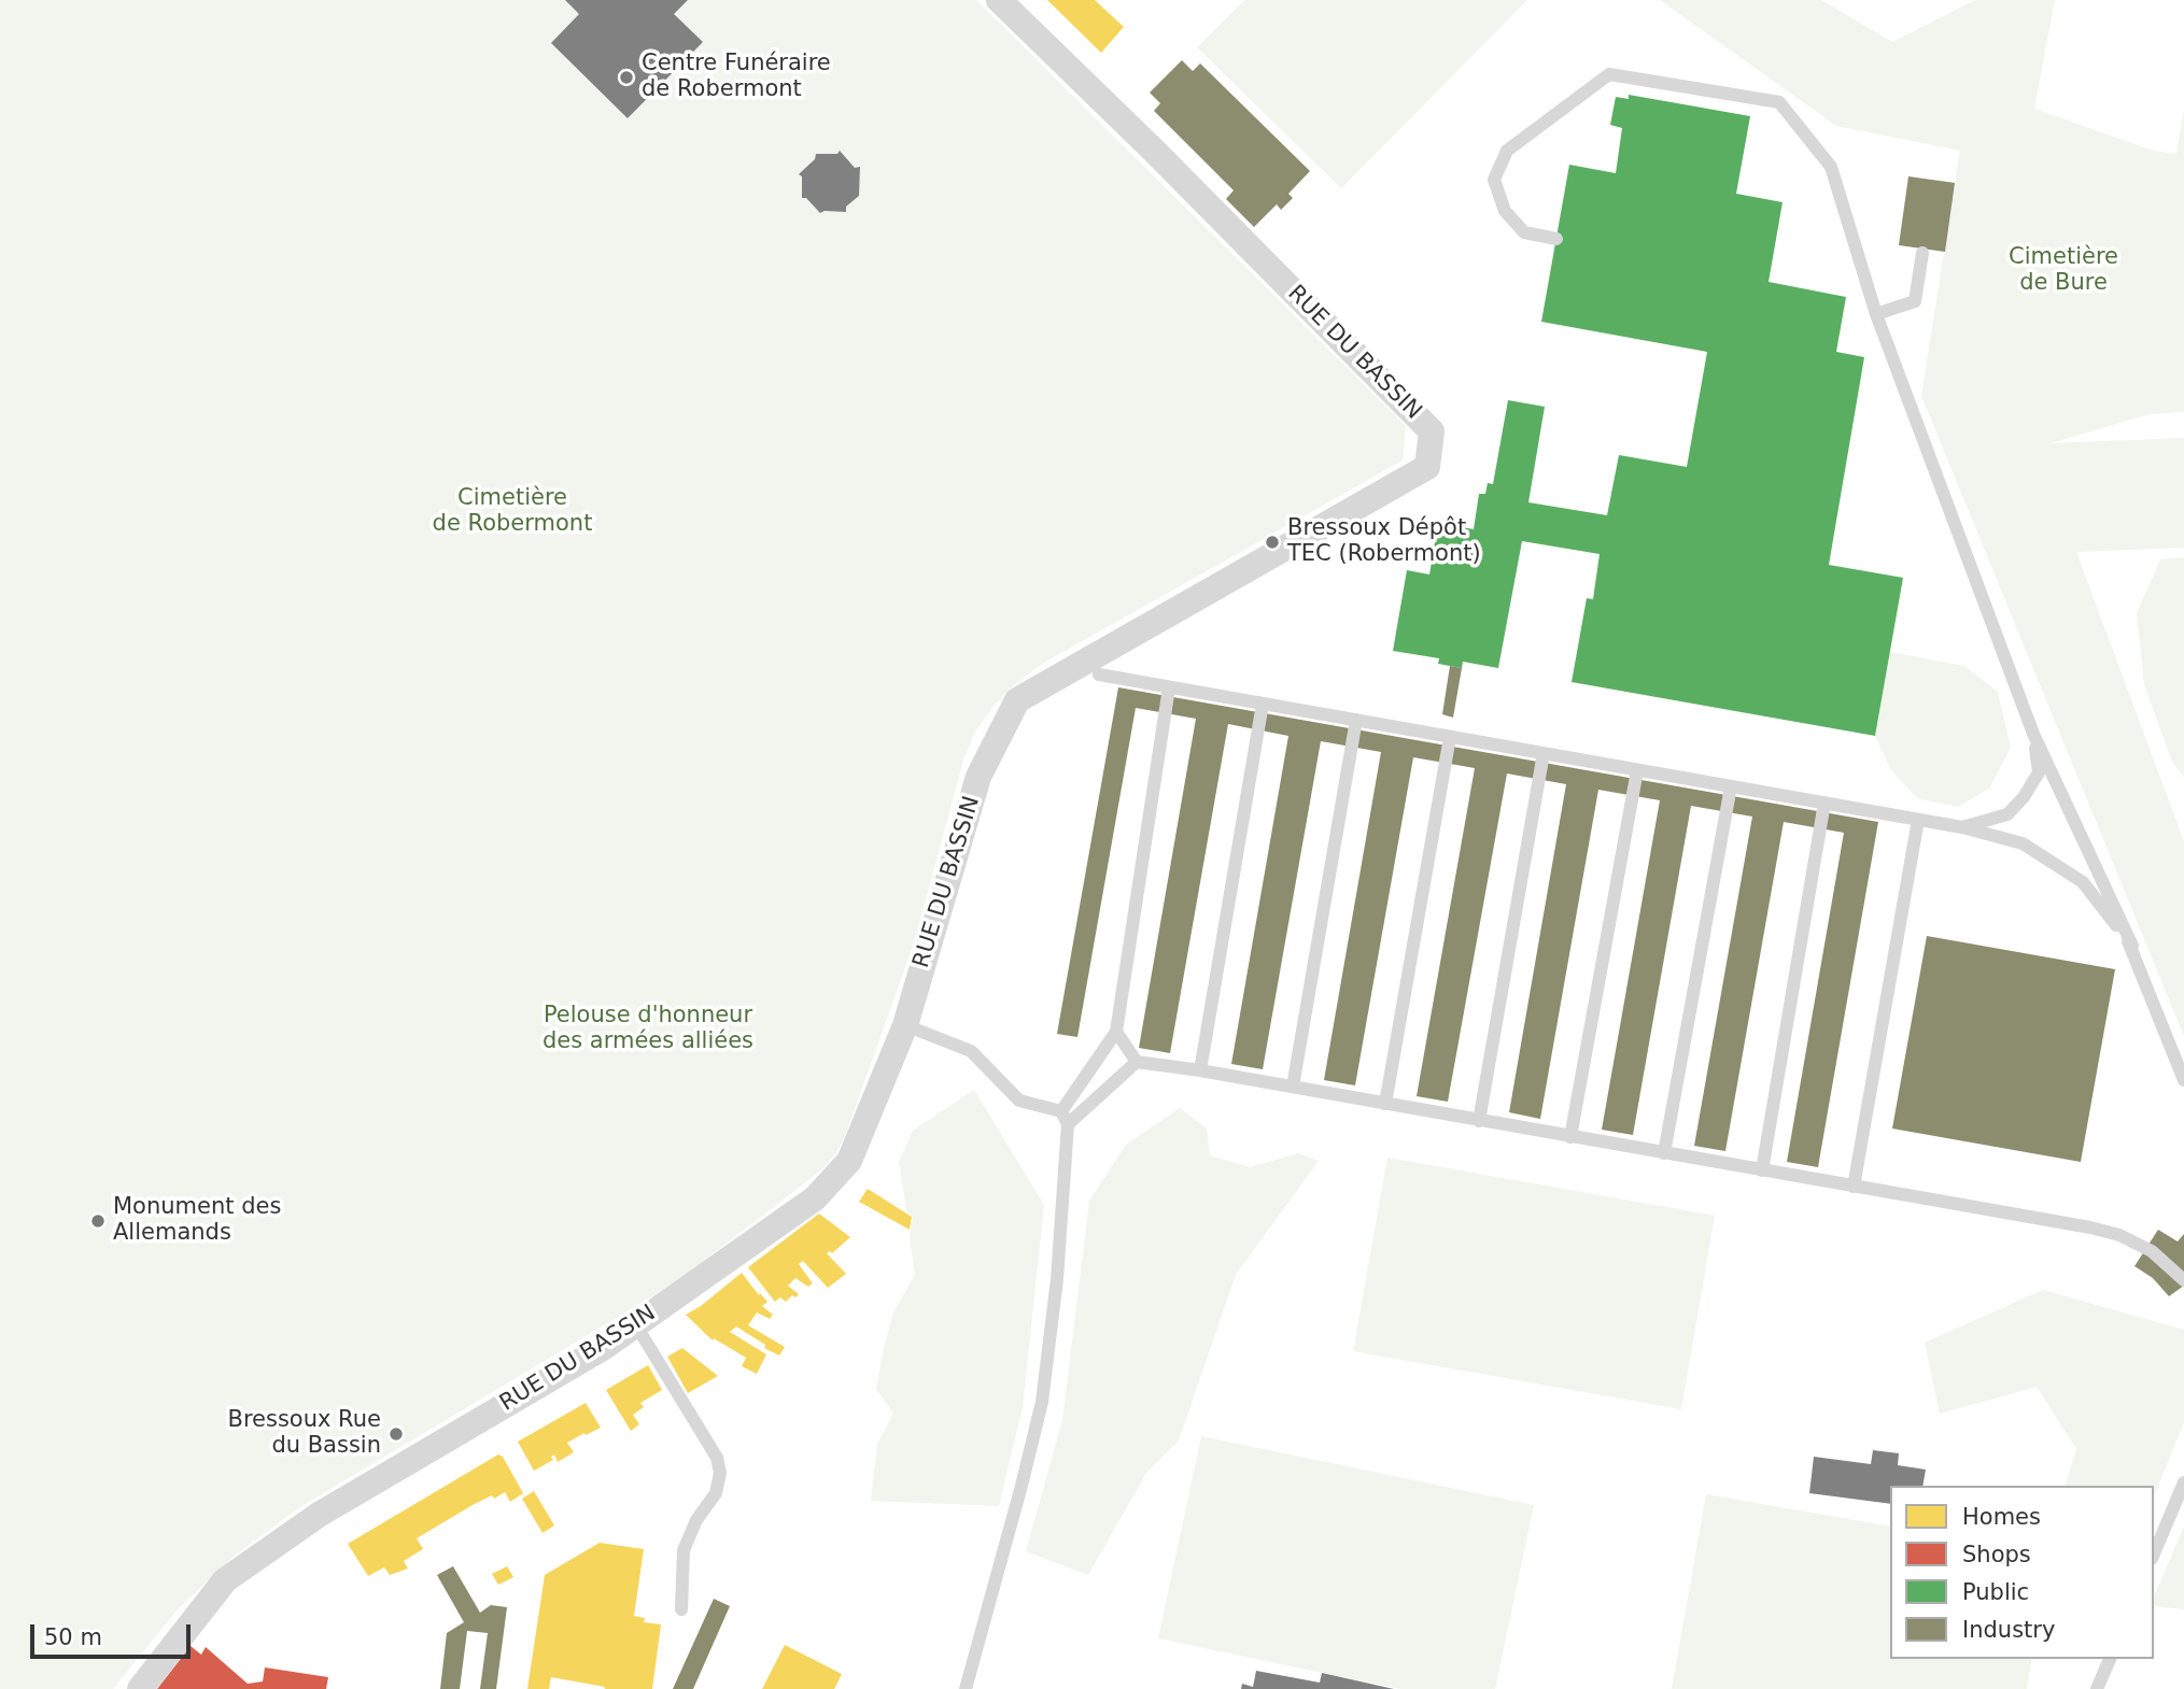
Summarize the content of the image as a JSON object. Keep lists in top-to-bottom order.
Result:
{
  "streets": {
    "street": ["RUE DU BASSIN"]
  },
  "parks": ["Cimetière de Bure", "Cimetière de Robermont", "Pelouse d'honneur des armées alliées"],
  "places": [
    "Centre Funéraire de Robermont",
    "Bressoux Dépôt TEC (Robermont)",
    "Monument des Allemands",
    "Bressoux Rue du Bassin"
  ],
  "legend": [
    "Homes",
    "Shops",
    "Public",
    "Industry"
  ],
  "scale_bar": "50 m"
}
